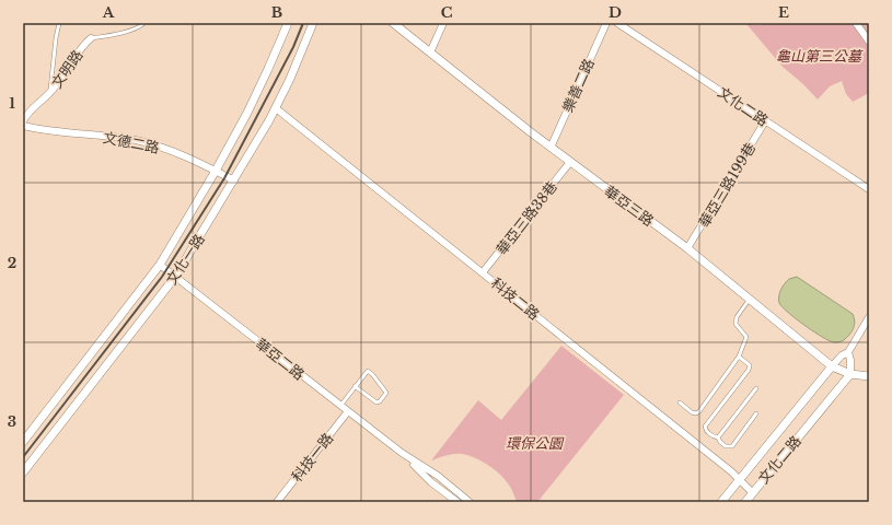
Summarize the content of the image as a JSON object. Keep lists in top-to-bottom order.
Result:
{
  "streets": {
    "street": [
      "文明路",
      "樂善二路",
      "文化二路",
      "文德二路",
      "華亞三路199巷",
      "華亞三路",
      "華亞三路38巷",
      "文化一路",
      "科技二路",
      "華亞二路",
      "科技一路"
    ]
  },
  "crossings": [
    ["樂善二路", "華亞三路"],
    ["文化二路", "華亞三路199巷"],
    ["文化二路", "華亞三路"],
    ["文化二路", "科技二路"],
    ["文德二路", "文化一路"],
    ["華亞三路199巷", "華亞三路"],
    ["華亞三路", "華亞三路38巷"],
    ["華亞三路38巷", "科技二路"],
    ["文化一路", "科技二路"],
    ["文化一路", "華亞二路"],
    ["華亞二路", "科技一路"]
  ],
  "parks": ["龜山第三公墓", "環保公園"],
  "grid": {
    "columns": [
      "A",
      "B",
      "C",
      "D",
      "E"
    ],
    "rows": ["1", "2", "3"]
  }
}
